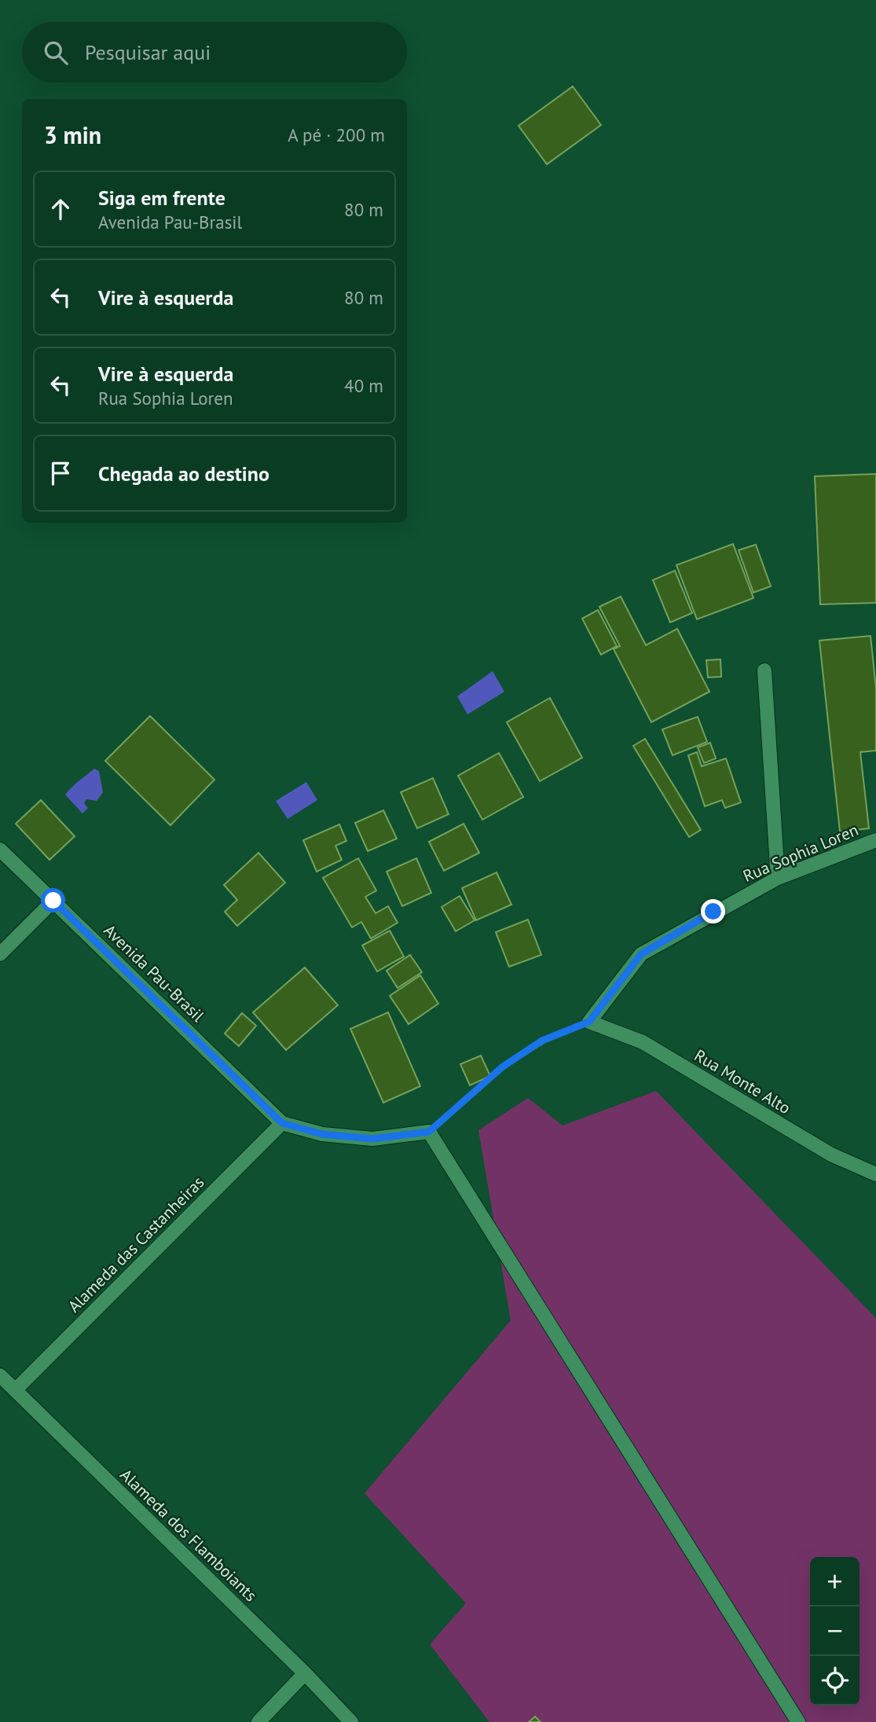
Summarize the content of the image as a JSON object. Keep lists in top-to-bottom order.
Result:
{
  "streets": {
    "street": [
      "Rua Sophia Loren",
      "Avenida Pau-Brasil",
      "Rua Monte Alto",
      "Alameda das Castanheiras",
      "Alameda dos Flamboiants"
    ]
  },
  "crossings": [
    ["Rua Sophia Loren", "Rua Monte Alto"],
    ["Avenida Pau-Brasil", "Alameda das Castanheiras"],
    ["Alameda das Castanheiras", "Alameda dos Flamboiants"]
  ],
  "page": {
    "search": "Pesquisar aqui",
    "heading": ["3 min", "A pé · 200 m"],
    "list": [
      ["Siga em frente", "Avenida Pau-Brasil", "80 m"],
      ["Vire à esquerda", "80 m"],
      ["Vire à esquerda", "Rua Sophia Loren", "40 m"],
      "Chegada ao destino"
    ],
    "map_buttons": ["+", "−"]
  }
}
